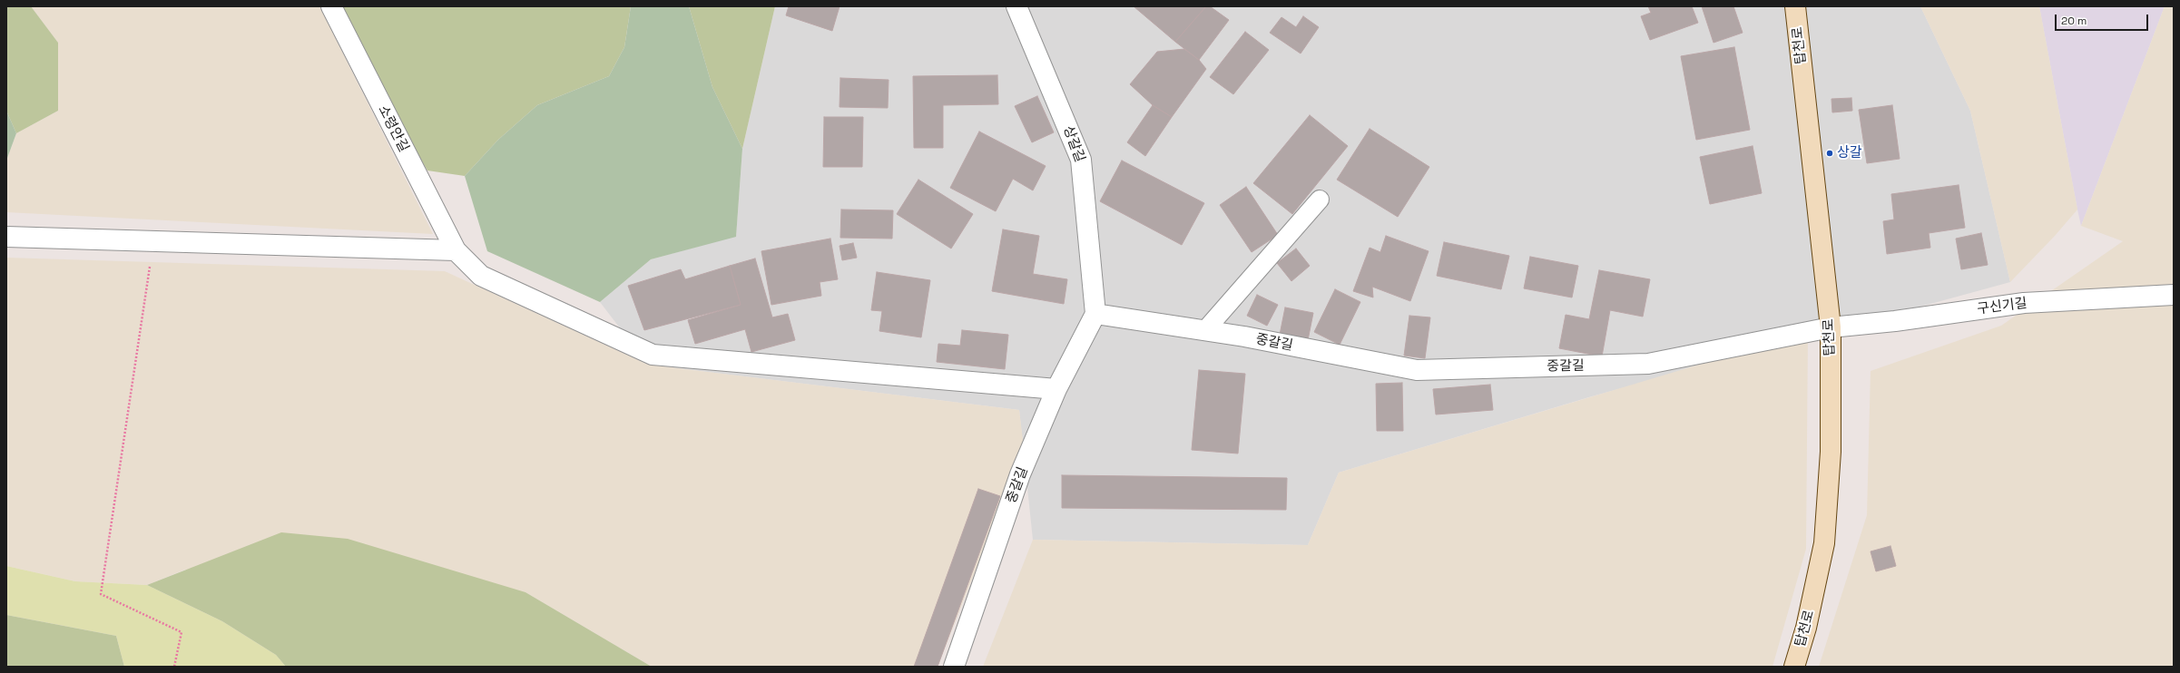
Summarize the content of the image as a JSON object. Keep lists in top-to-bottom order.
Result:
{
  "streets": {
    "main road": ["탑천로"],
    "street": [
      "소령안길",
      "상갈길",
      "구신기길",
      "중갈길"
    ]
  },
  "crossings": [
    ["탑천로", "구신기길"],
    ["탑천로", "중갈길"],
    ["소령안길", "중갈길"],
    ["상갈길", "중갈길"],
    ["구신기길", "중갈길"]
  ],
  "places": ["상갈"],
  "scale_bar": "20 m"
}
